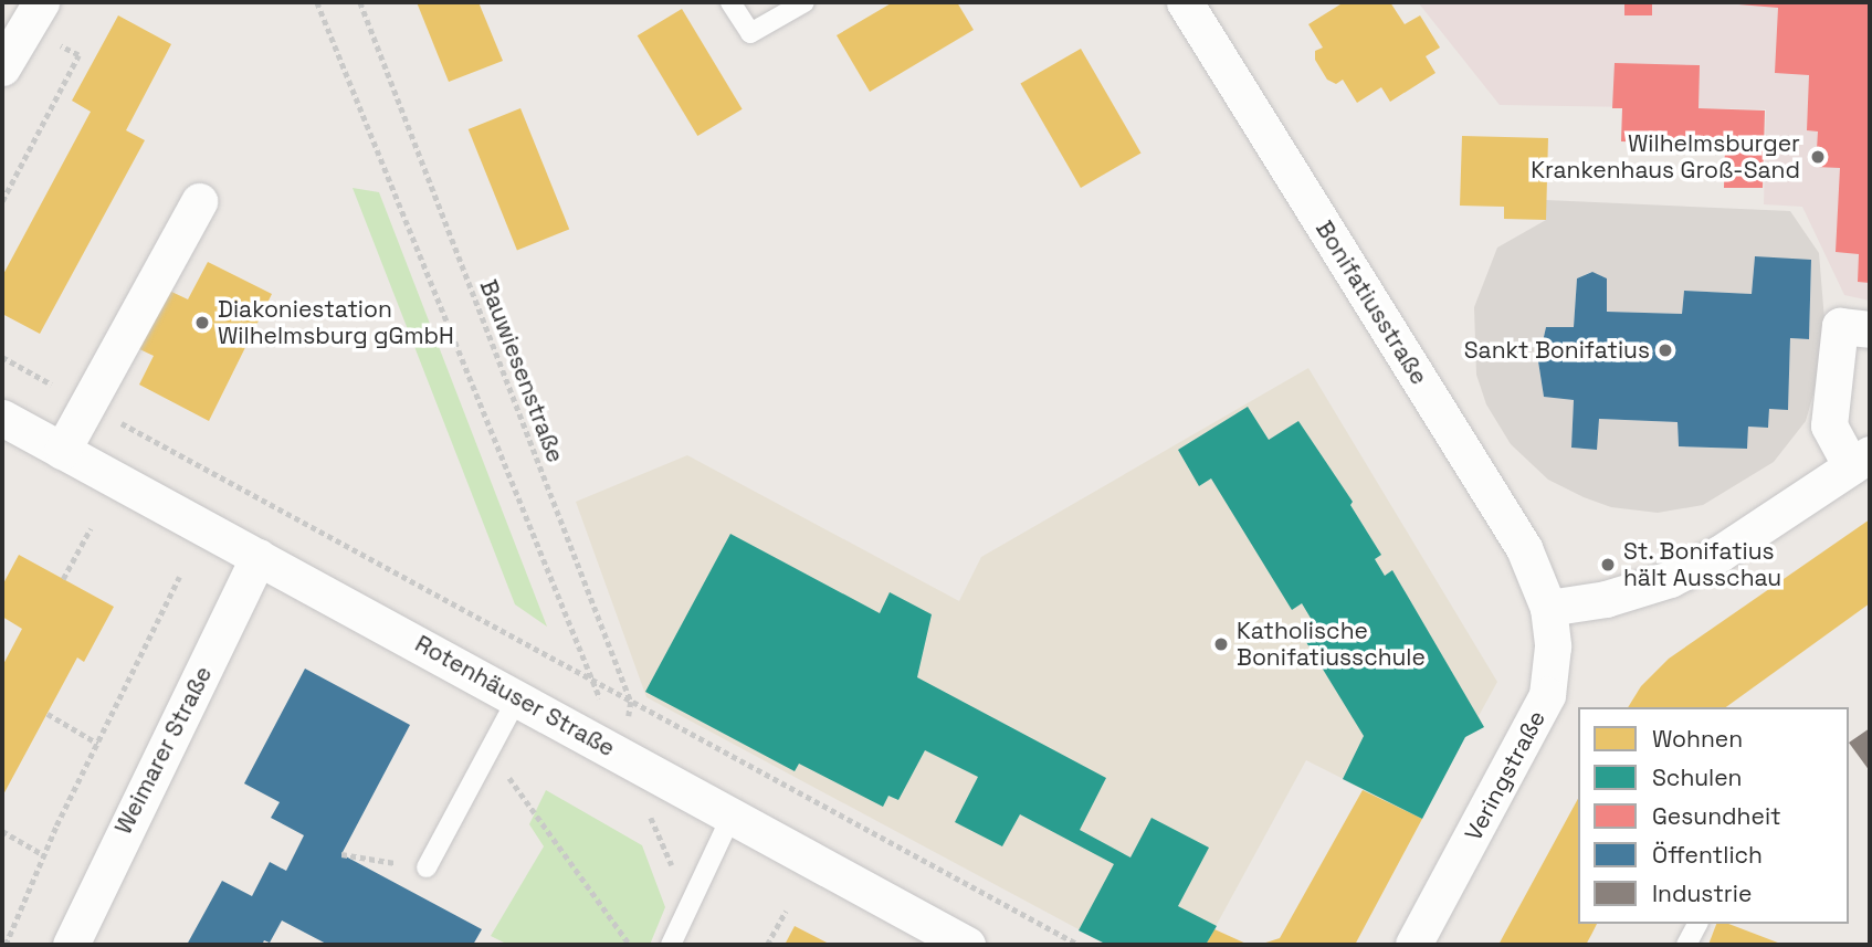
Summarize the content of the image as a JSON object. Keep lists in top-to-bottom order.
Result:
{
  "streets": {
    "street": [
      "Bonifatiusstraße",
      "Rotenhäuser Straße",
      "Weimarer Straße",
      "Veringstraße"
    ],
    "path": ["Bauwiesenstraße"]
  },
  "crossings": [
    ["Bonifatiusstraße", "Veringstraße"],
    ["Bauwiesenstraße", "Rotenhäuser Straße"],
    ["Rotenhäuser Straße", "Weimarer Straße"]
  ],
  "places": [
    "Wilhelmsburger Krankenhaus Groß-Sand",
    "Diakoniestation Wilhelmsburg gGmbH",
    "Sankt Bonifatius",
    "St. Bonifatius hält Ausschau",
    "Katholische Bonifatiusschule"
  ],
  "legend": [
    "Wohnen",
    "Schulen",
    "Gesundheit",
    "Öffentlich",
    "Industrie"
  ]
}
